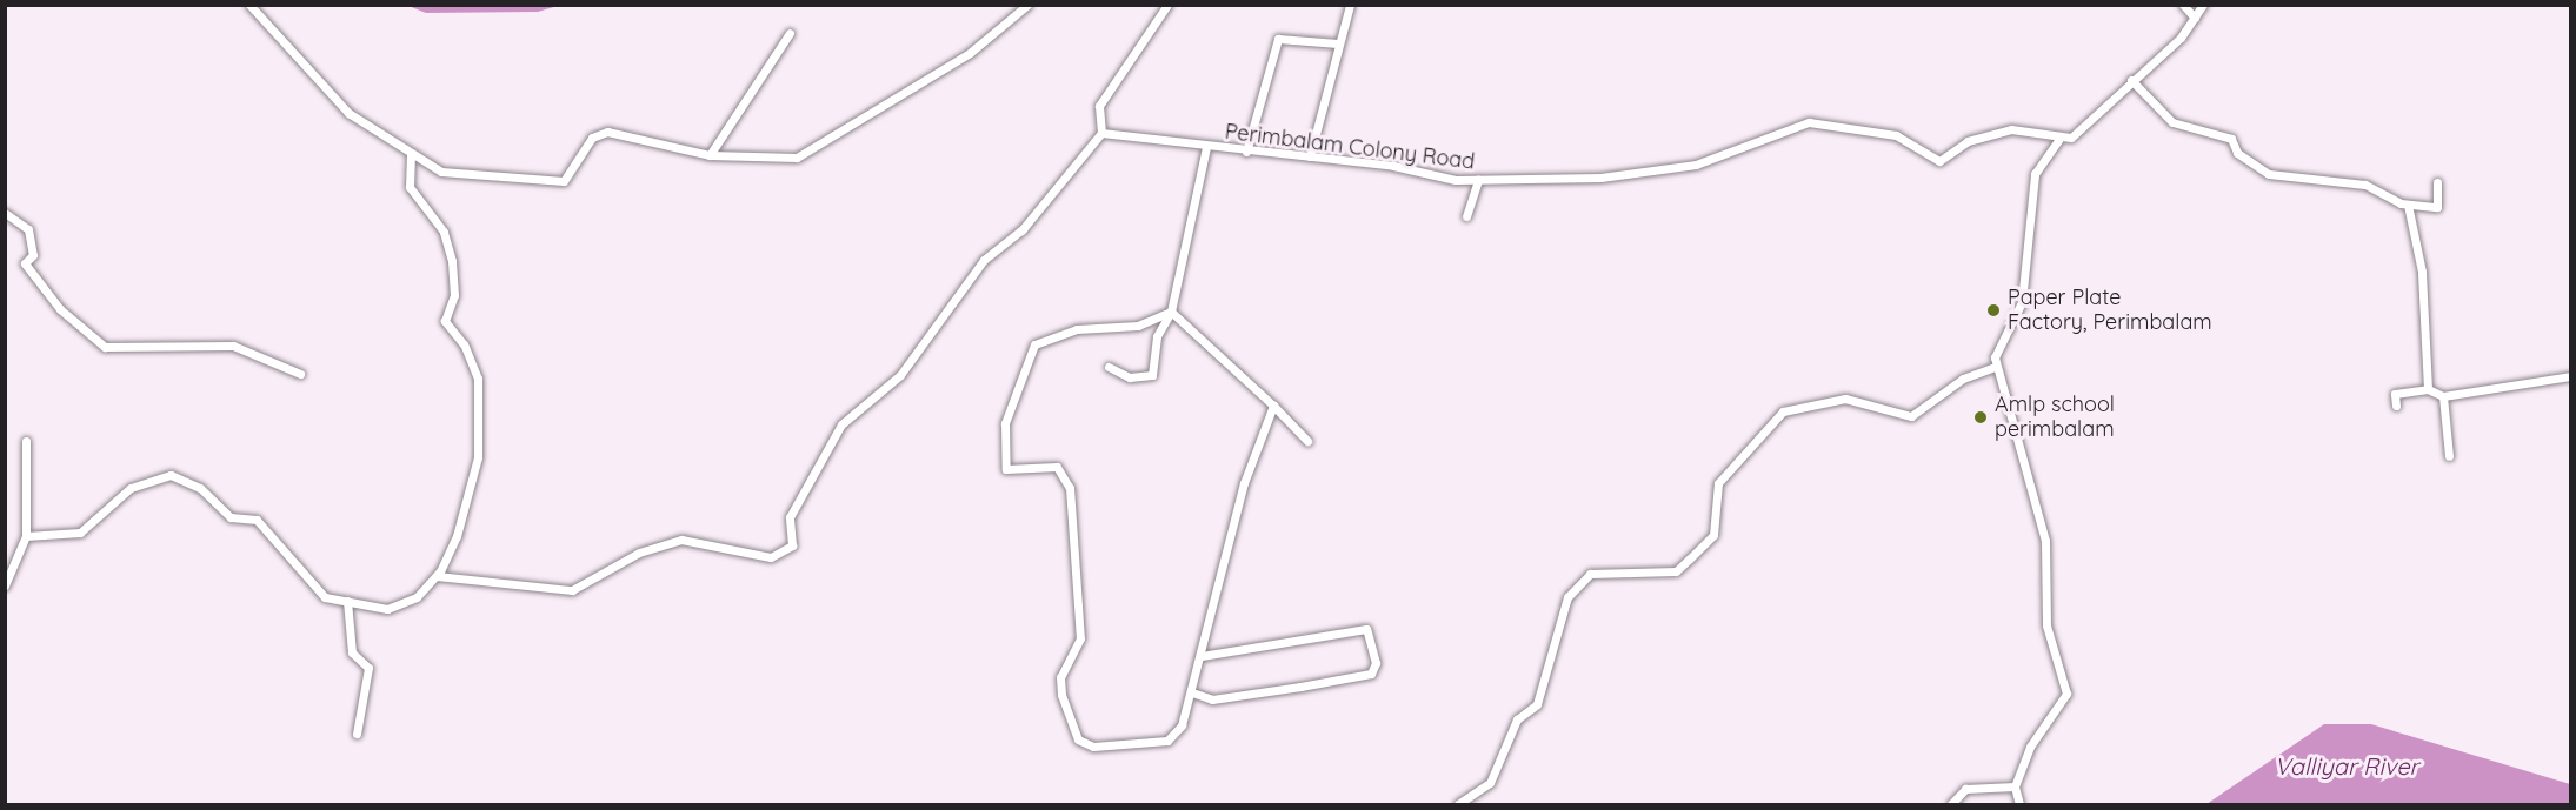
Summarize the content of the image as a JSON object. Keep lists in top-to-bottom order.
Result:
{
  "streets": {
    "street": ["Perimbalam Colony Road"]
  },
  "water": ["Valliyar River"],
  "places": ["Paper Plate Factory, Perimbalam", "Amlp school perimbalam"]
}
